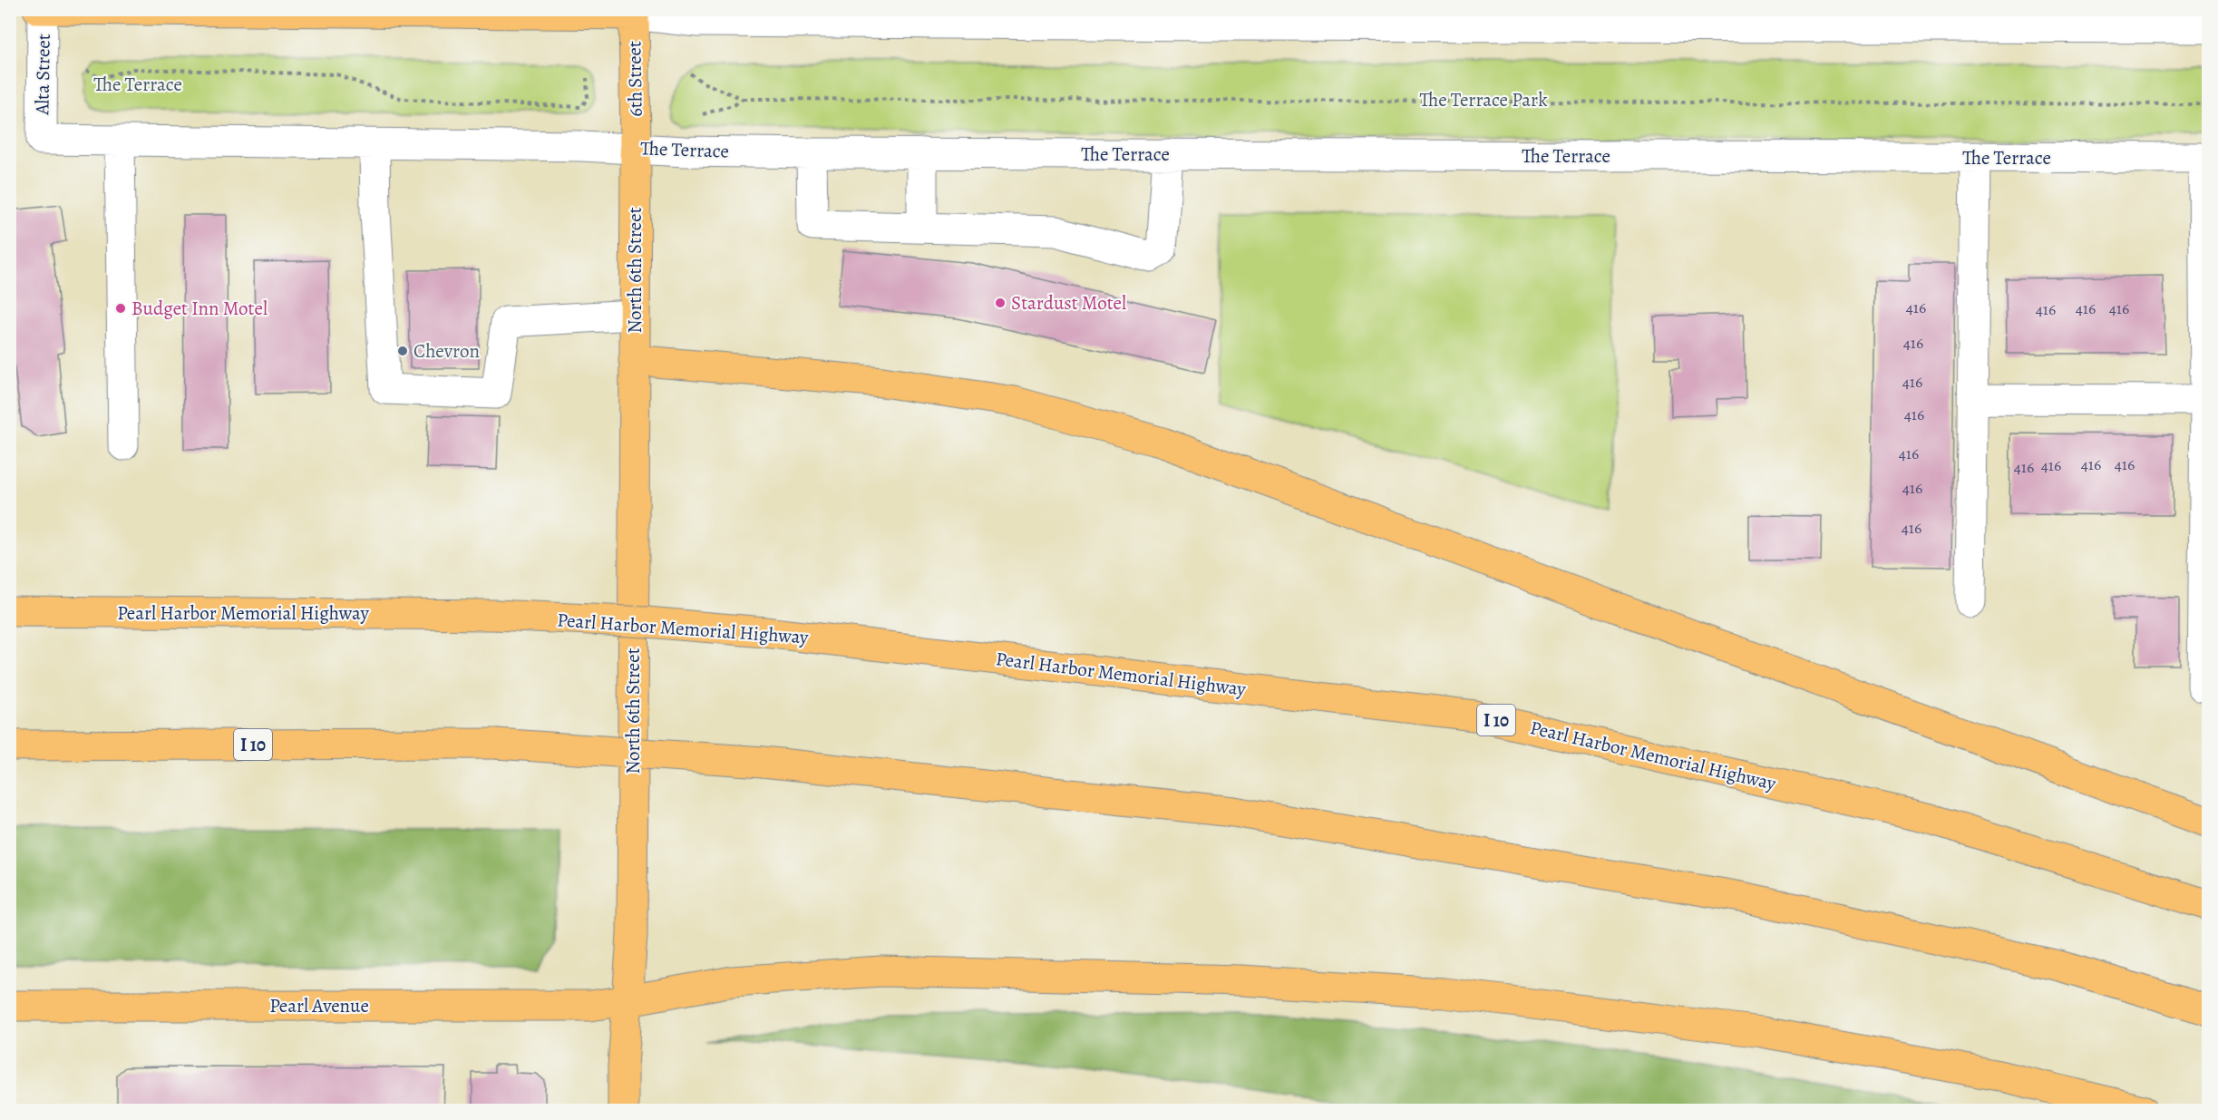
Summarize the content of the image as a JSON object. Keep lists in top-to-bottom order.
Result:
{
  "streets": {
    "main road": [
      "6th Street",
      "North 6th Street",
      "Pearl Harbor Memorial Highway",
      "I 10",
      "Pearl Avenue"
    ],
    "street": ["Alta Street", "The Terrace"]
  },
  "crossings": [
    ["Alta Street", "The Terrace"],
    ["6th Street", "The Terrace"],
    ["6th Street", "North 6th Street"],
    ["The Terrace", "North 6th Street"],
    ["North 6th Street", "Pearl Avenue"]
  ],
  "parks": ["The Terrace", "The Terrace Park"],
  "places": ["Stardust Motel", "Budget Inn Motel", "Chevron"],
  "house_numbers": [
    "416",
    "416",
    "416",
    "416",
    "416",
    "416",
    "416",
    "416",
    "416",
    "416",
    "416",
    "416",
    "416",
    "416"
  ]
}
